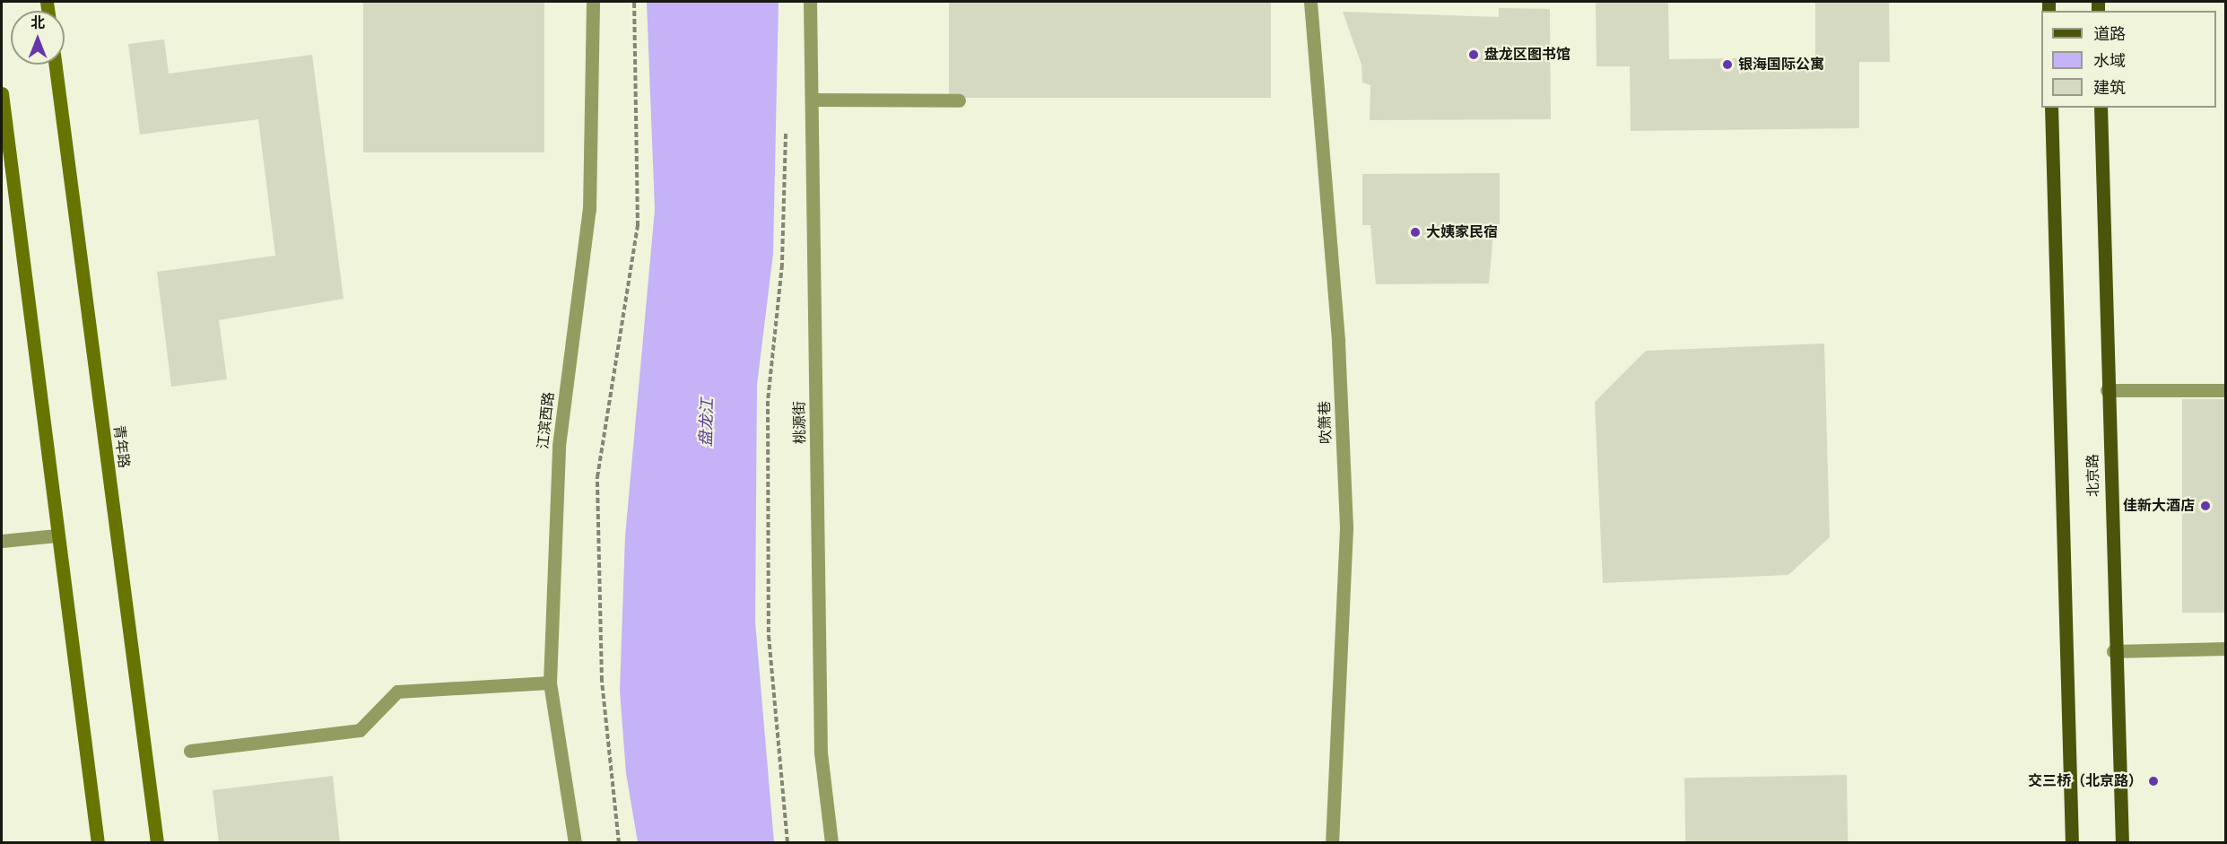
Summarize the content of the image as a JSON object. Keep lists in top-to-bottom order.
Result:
{
  "streets": {
    "main road": ["青年路", "北京路"],
    "street": ["江滨西路", "桃源街", "吹箫巷"]
  },
  "water": ["盘龙江"],
  "places": [
    "盘龙区图书馆",
    "银海国际公寓",
    "大姨家民宿",
    "佳新大酒店",
    "交三桥（北京路）"
  ],
  "legend": ["道路", "水域", "建筑"],
  "north": "top"
}
